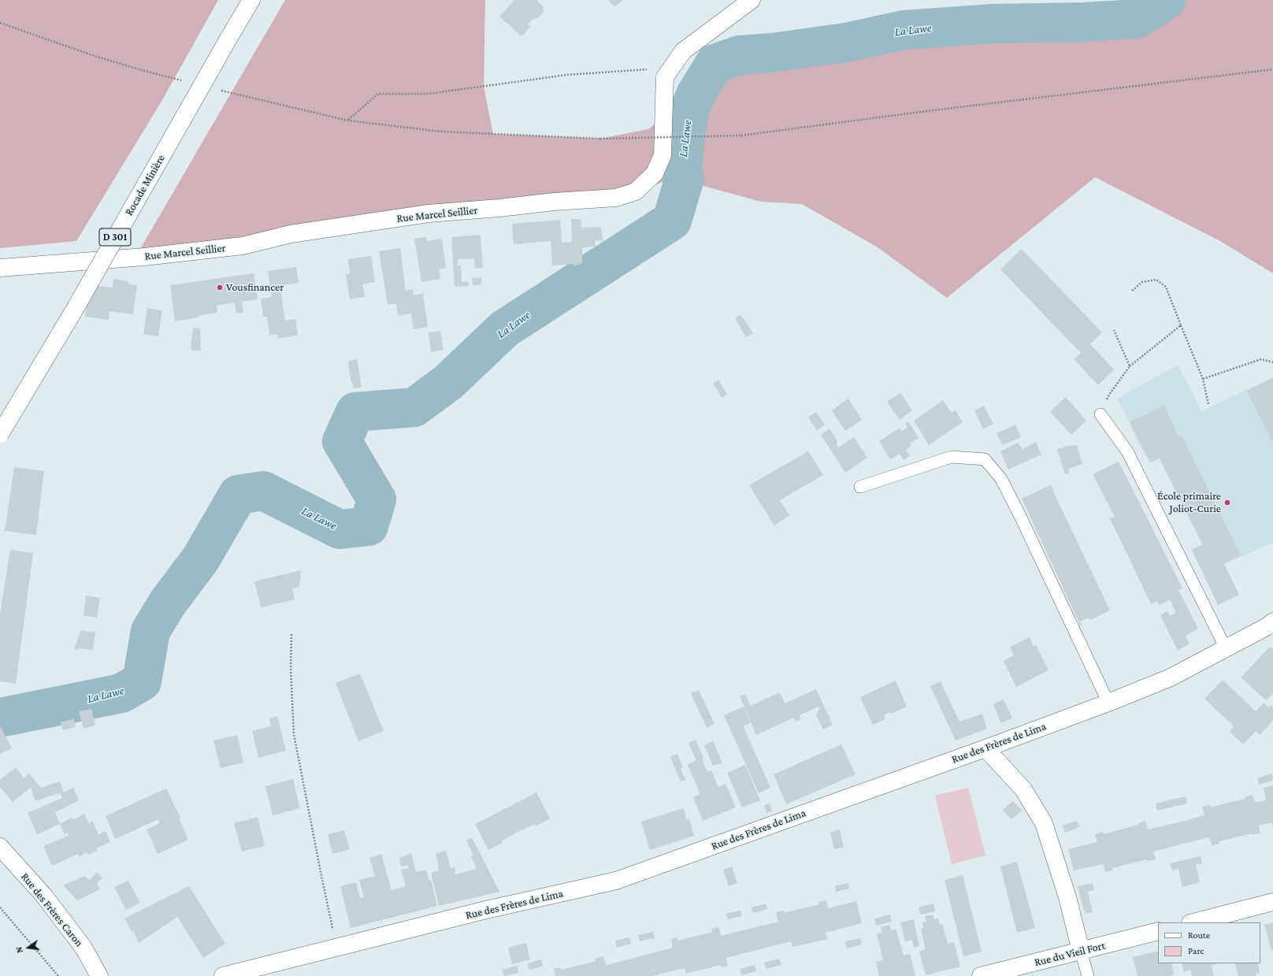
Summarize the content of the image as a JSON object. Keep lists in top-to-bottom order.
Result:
{
  "streets": {
    "main road": [
      "Rocade Minière",
      "Rue Marcel Seillier",
      "D 301",
      "Rue des Frères de Lima",
      "Rue des Frères Caron",
      "Rue du Vieil Fort"
    ]
  },
  "water": ["La Lawe"],
  "places": ["Vousfinancer", "École primaire Joliot-Curie"],
  "legend": ["Route", "Parc"],
  "north": "left"
}
